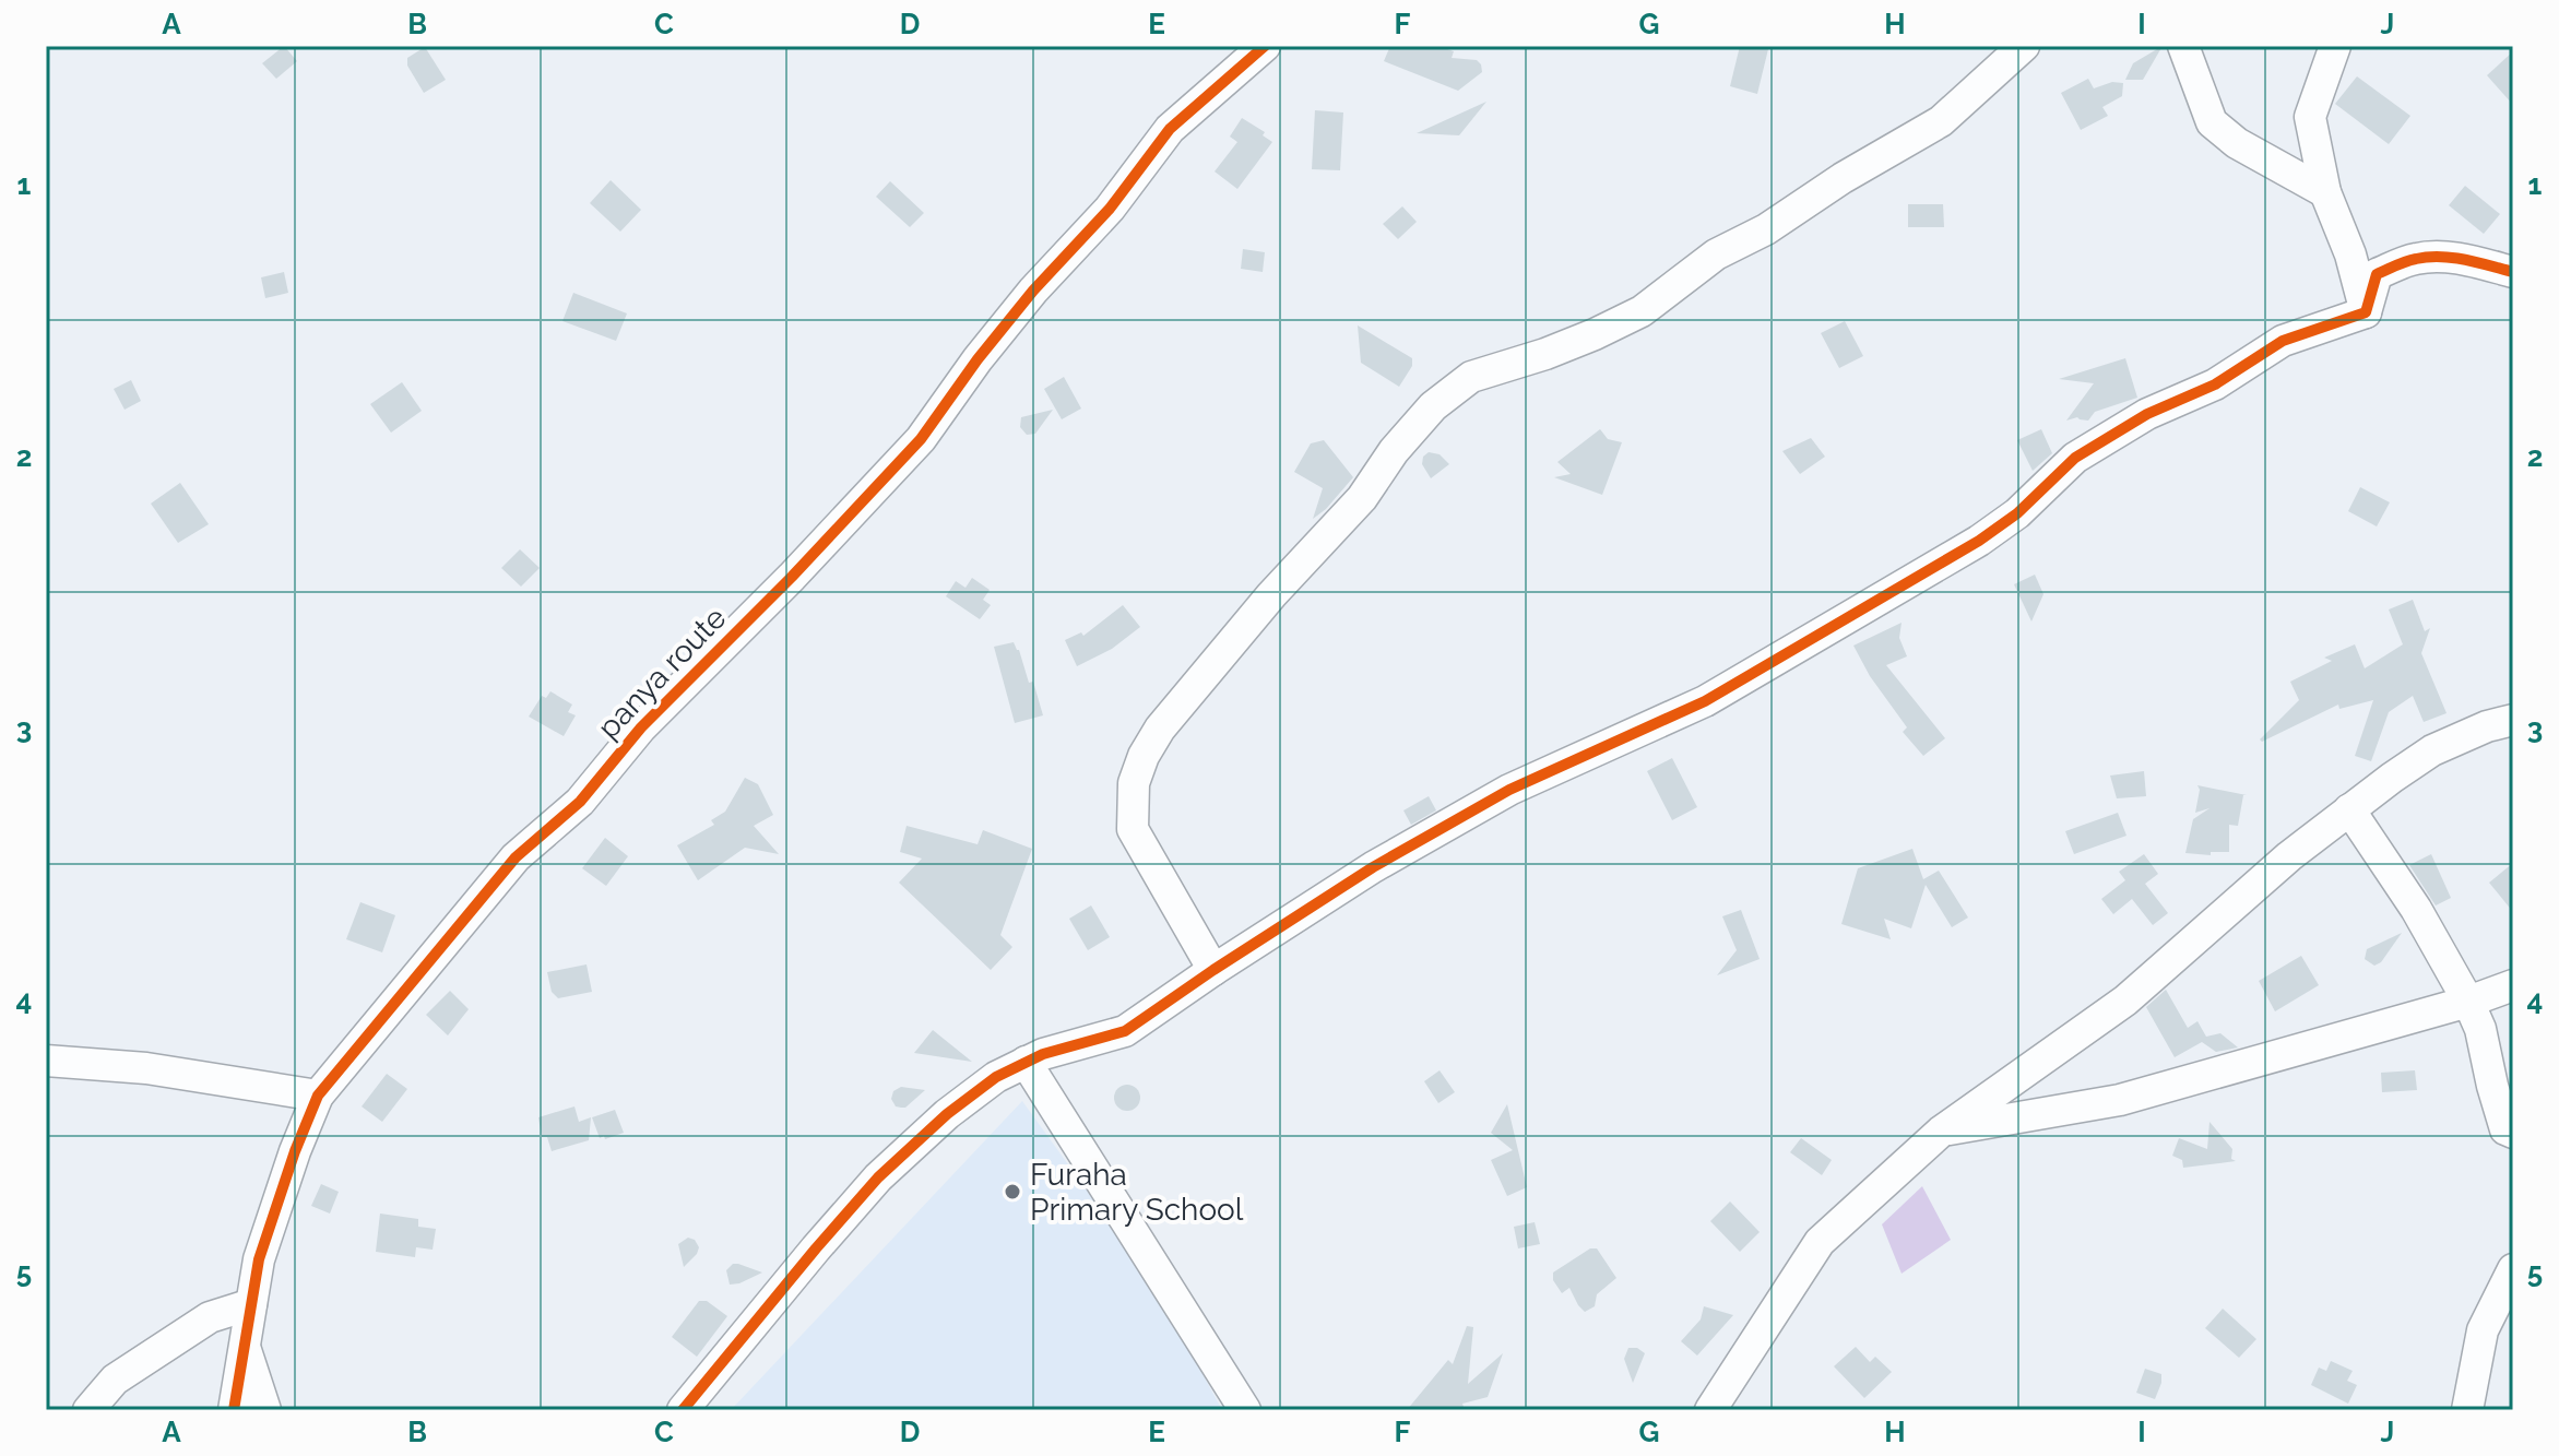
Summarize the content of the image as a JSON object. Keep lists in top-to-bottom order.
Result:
{
  "streets": {
    "street": ["panya route"]
  },
  "places": ["Furaha Primary School"],
  "grid": {
    "columns": [
      "A",
      "B",
      "C",
      "D",
      "E",
      "F",
      "G",
      "H",
      "I",
      "J"
    ],
    "rows": [
      "1",
      "2",
      "3",
      "4",
      "5"
    ]
  }
}
